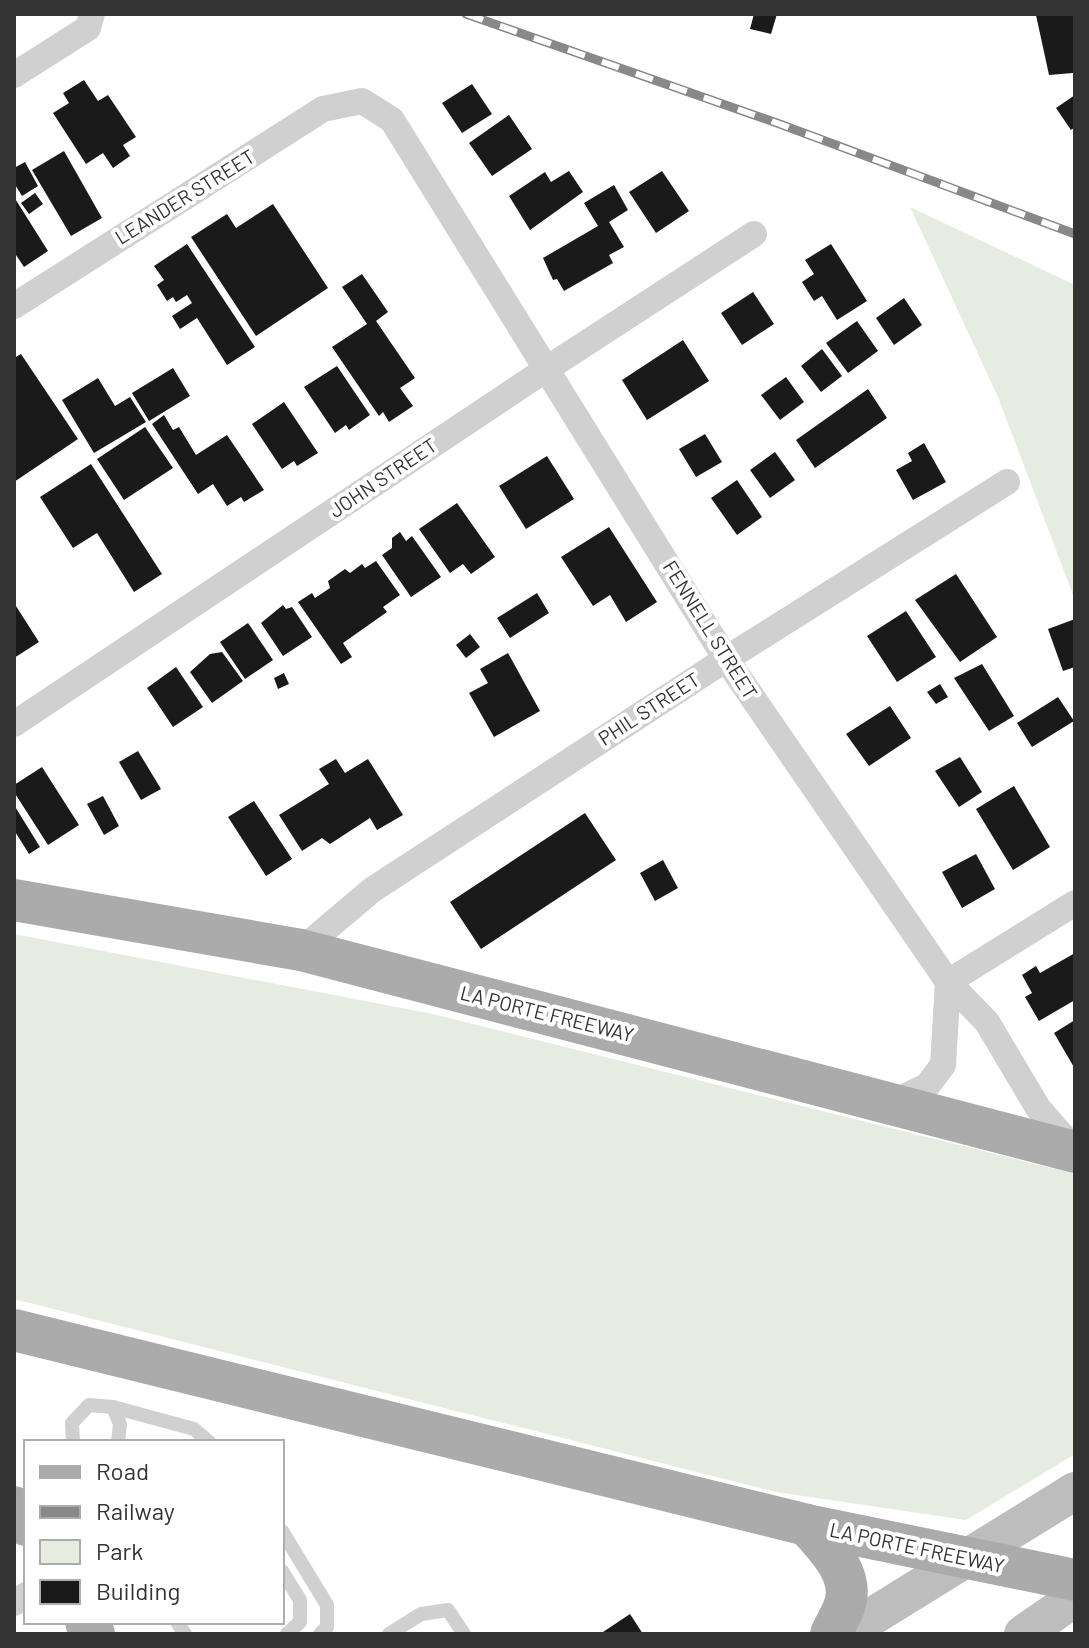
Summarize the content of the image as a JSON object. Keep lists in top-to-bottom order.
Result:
{
  "streets": {
    "main road": ["LA PORTE FREEWAY"],
    "street": [
      "LEANDER STREET",
      "JOHN STREET",
      "FENNELL STREET",
      "PHIL STREET"
    ]
  },
  "crossings": [
    ["LEANDER STREET", "FENNELL STREET"],
    ["JOHN STREET", "FENNELL STREET"],
    ["FENNELL STREET", "PHIL STREET"],
    ["FENNELL STREET", "LA PORTE FREEWAY"],
    ["PHIL STREET", "LA PORTE FREEWAY"]
  ],
  "legend": [
    "Road",
    "Railway",
    "Park",
    "Building"
  ]
}
